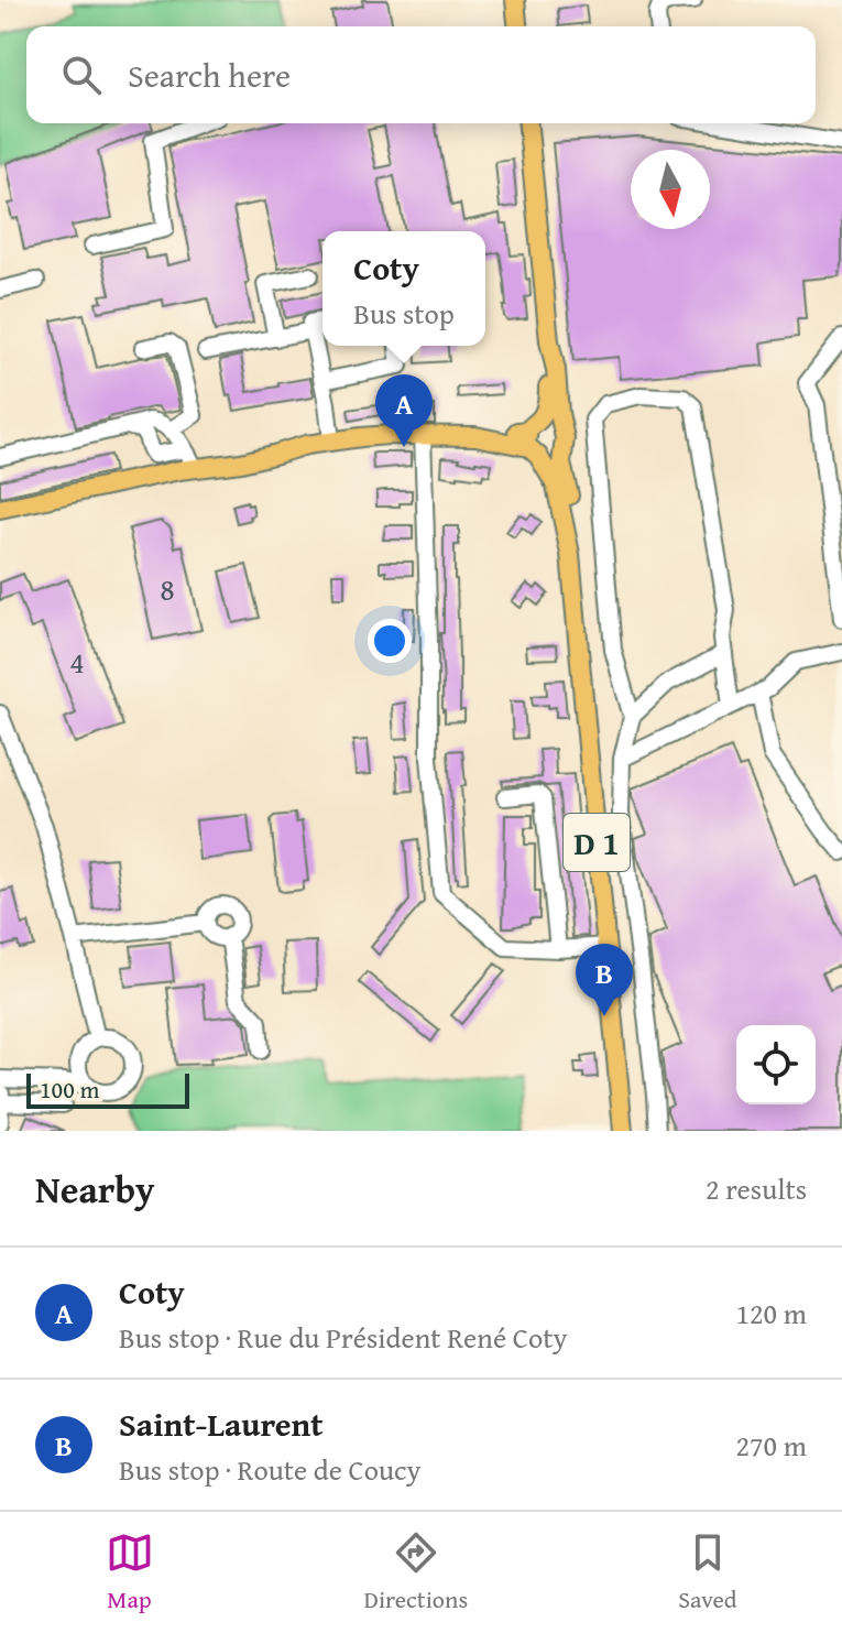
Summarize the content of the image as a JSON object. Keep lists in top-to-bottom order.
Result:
{
  "streets": {
    "main road": ["D 1"]
  },
  "house_numbers": ["8", "4"],
  "scale_bar": "100 m",
  "north": "bottom",
  "page": {
    "search": "Search here",
    "popup": ["Coty", "Bus stop"],
    "pins": ["A", "B"],
    "scale": "100 m",
    "heading": ["Nearby", "2 results"],
    "list": [
      {
        "mark": "A",
        "name": "Coty",
        "note": "Bus stop · Rue du Président René Coty",
        "value": "120 m"
      },
      {
        "mark": "B",
        "name": "Saint-Laurent",
        "note": "Bus stop · Route de Coucy",
        "value": "270 m"
      }
    ],
    "nav": ["Map", "Directions", "Saved"]
  }
}
